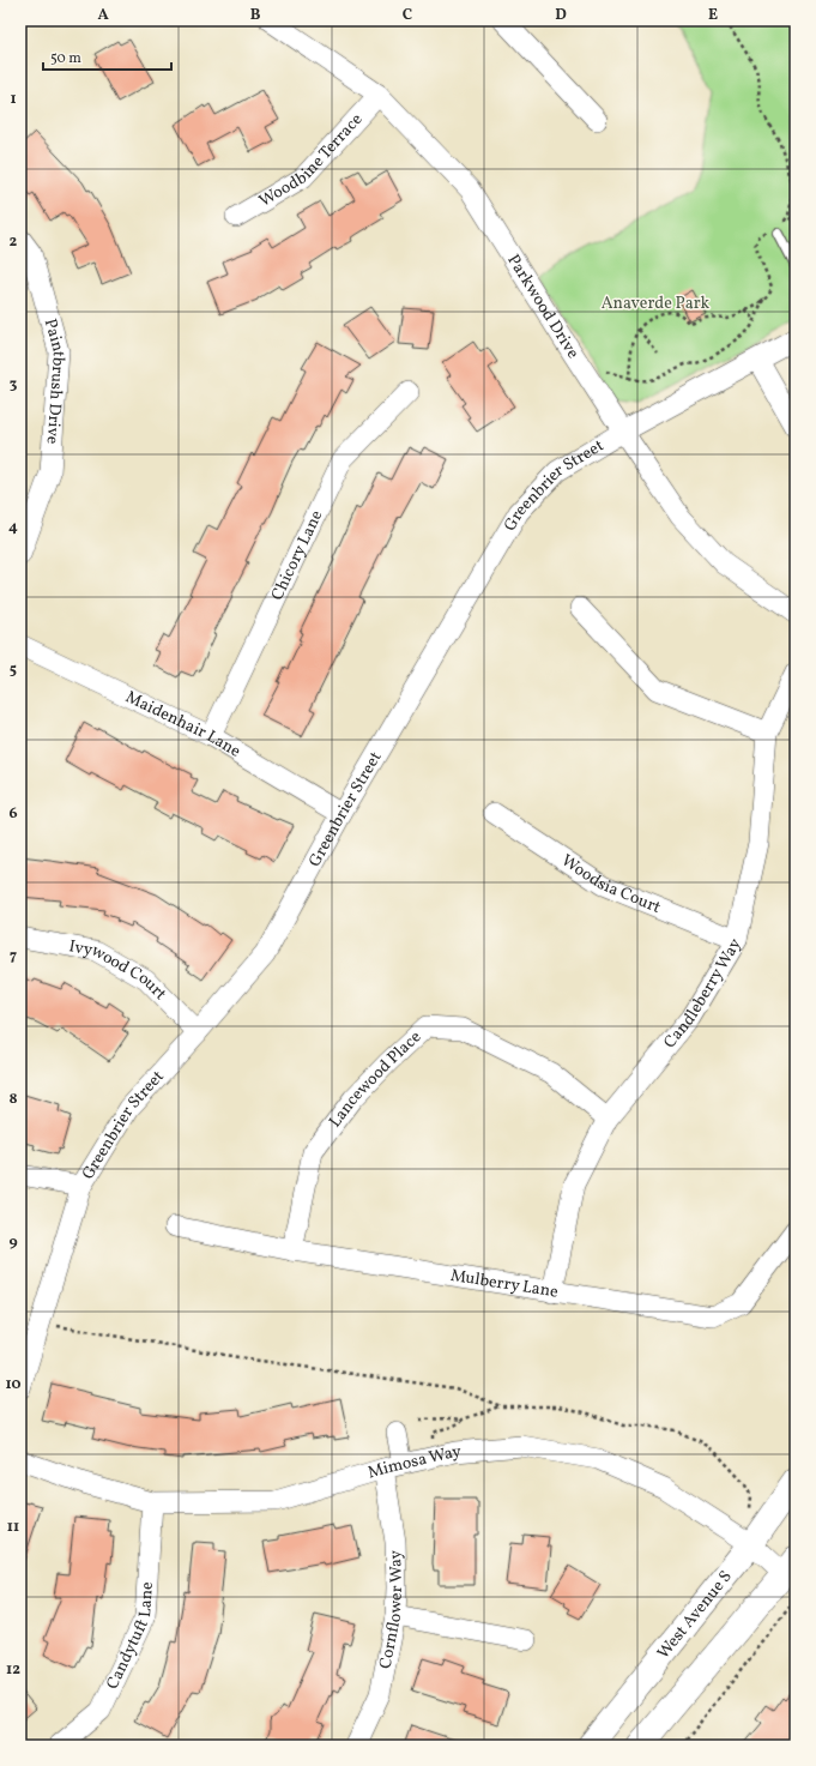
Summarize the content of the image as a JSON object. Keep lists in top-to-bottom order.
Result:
{
  "streets": {
    "street": [
      "Woodbine Terrace",
      "Parkwood Drive",
      "Paintbrush Drive",
      "Greenbrier Street",
      "Chicory Lane",
      "Maidenhair Lane",
      "Woodsia Court",
      "Ivywood Court",
      "Candleberry Way",
      "Lancewood Place",
      "Mulberry Lane",
      "Mimosa Way",
      "Cornflower Way",
      "West Avenue S",
      "Candytuft Lane"
    ]
  },
  "crossings": [
    ["Woodbine Terrace", "Parkwood Drive"],
    ["Parkwood Drive", "Greenbrier Street"],
    ["Greenbrier Street", "Maidenhair Lane"],
    ["Greenbrier Street", "Ivywood Court"],
    ["Chicory Lane", "Maidenhair Lane"],
    ["Woodsia Court", "Candleberry Way"],
    ["Candleberry Way", "Lancewood Place"],
    ["Candleberry Way", "Mulberry Lane"],
    ["Lancewood Place", "Mulberry Lane"],
    ["Mimosa Way", "Cornflower Way"],
    ["Mimosa Way", "West Avenue S"],
    ["Mimosa Way", "Candytuft Lane"]
  ],
  "parks": ["Anaverde Park"],
  "scale_bar": "50 m",
  "grid": {
    "columns": [
      "A",
      "B",
      "C",
      "D",
      "E"
    ],
    "rows": [
      "1",
      "2",
      "3",
      "4",
      "5",
      "6",
      "7",
      "8",
      "9",
      "10",
      "11",
      "12"
    ]
  }
}
